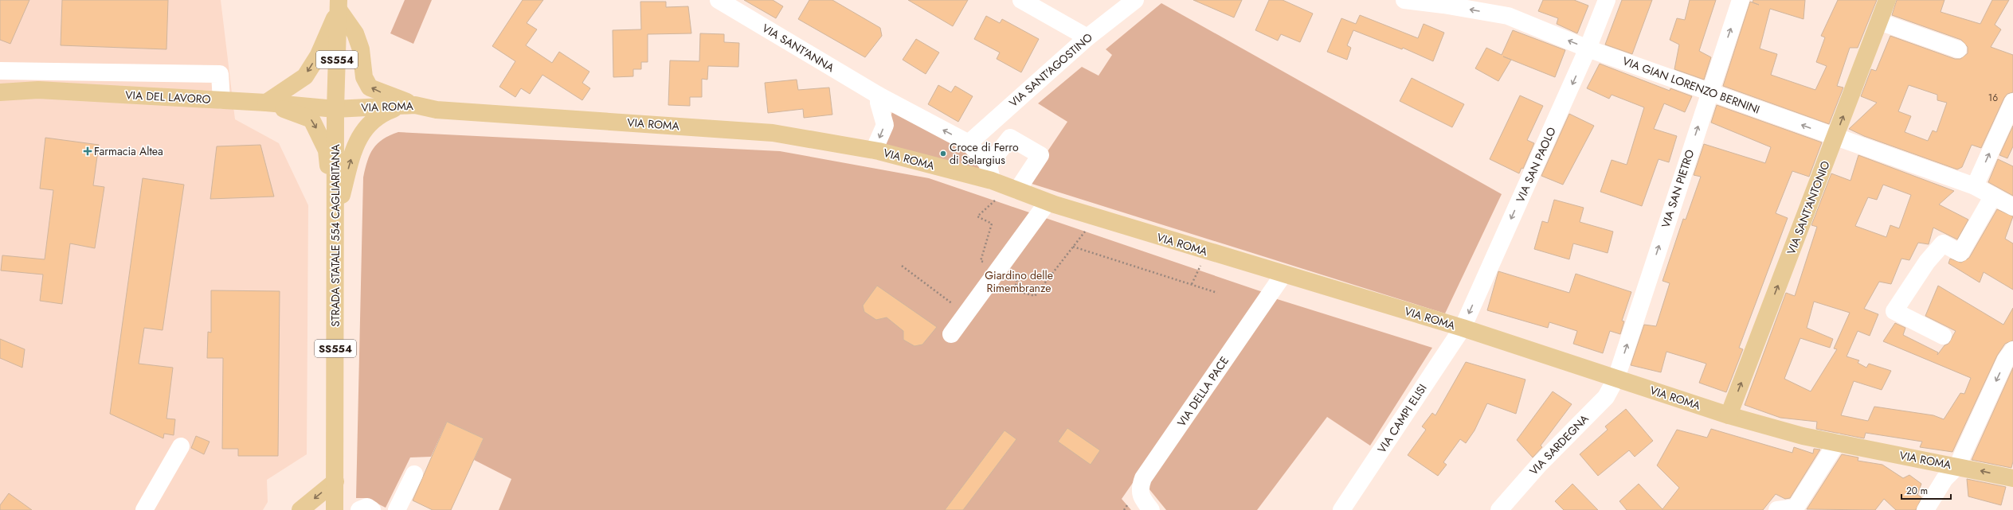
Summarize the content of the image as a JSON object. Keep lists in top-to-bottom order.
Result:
{
  "streets": {
    "main road": [
      "SS554",
      "VIA DEL LAVORO",
      "VIA ROMA",
      "VIA SANT'ANTONIO",
      "STRADA STATALE 554 CAGLIARITANA"
    ],
    "street": [
      "VIA SANT'ANNA",
      "VIA SANT'AGOSTINO",
      "VIA GIAN LORENZO BERNINI",
      "VIA SAN PAOLO",
      "VIA SAN PIETRO",
      "VIA DELLA PACE",
      "VIA CAMPI ELISI",
      "VIA SARDEGNA"
    ]
  },
  "crossings": [
    ["VIA SANT'ANNA", "VIA SANT'AGOSTINO"],
    ["VIA SANT'ANNA", "VIA ROMA"],
    ["VIA GIAN LORENZO BERNINI", "VIA SAN PAOLO"],
    ["VIA GIAN LORENZO BERNINI", "VIA SAN PIETRO"],
    ["VIA GIAN LORENZO BERNINI", "VIA SANT'ANTONIO"],
    ["VIA DEL LAVORO", "VIA ROMA"],
    ["VIA DEL LAVORO", "STRADA STATALE 554 CAGLIARITANA"],
    ["VIA ROMA", "VIA SAN PAOLO"],
    ["VIA ROMA", "VIA SAN PIETRO"],
    ["VIA ROMA", "VIA SANT'ANTONIO"],
    ["VIA ROMA", "STRADA STATALE 554 CAGLIARITANA"],
    ["VIA ROMA", "VIA DELLA PACE"],
    ["VIA ROMA", "VIA CAMPI ELISI"],
    ["VIA ROMA", "VIA SARDEGNA"],
    ["VIA SAN PAOLO", "VIA CAMPI ELISI"],
    ["VIA SAN PIETRO", "VIA SARDEGNA"]
  ],
  "one_way": [
    "VIA GIAN LORENZO BERNINI",
    "VIA SAN PAOLO",
    "VIA SAN PIETRO",
    "VIA SANT'ANTONIO"
  ],
  "parks": ["Giardino delle Rimembranze"],
  "places": {
    "health": ["Farmacia Altea"],
    "other": ["Croce di Ferro di Selargius"]
  },
  "house_numbers": ["16"],
  "scale_bar": "20 m"
}
